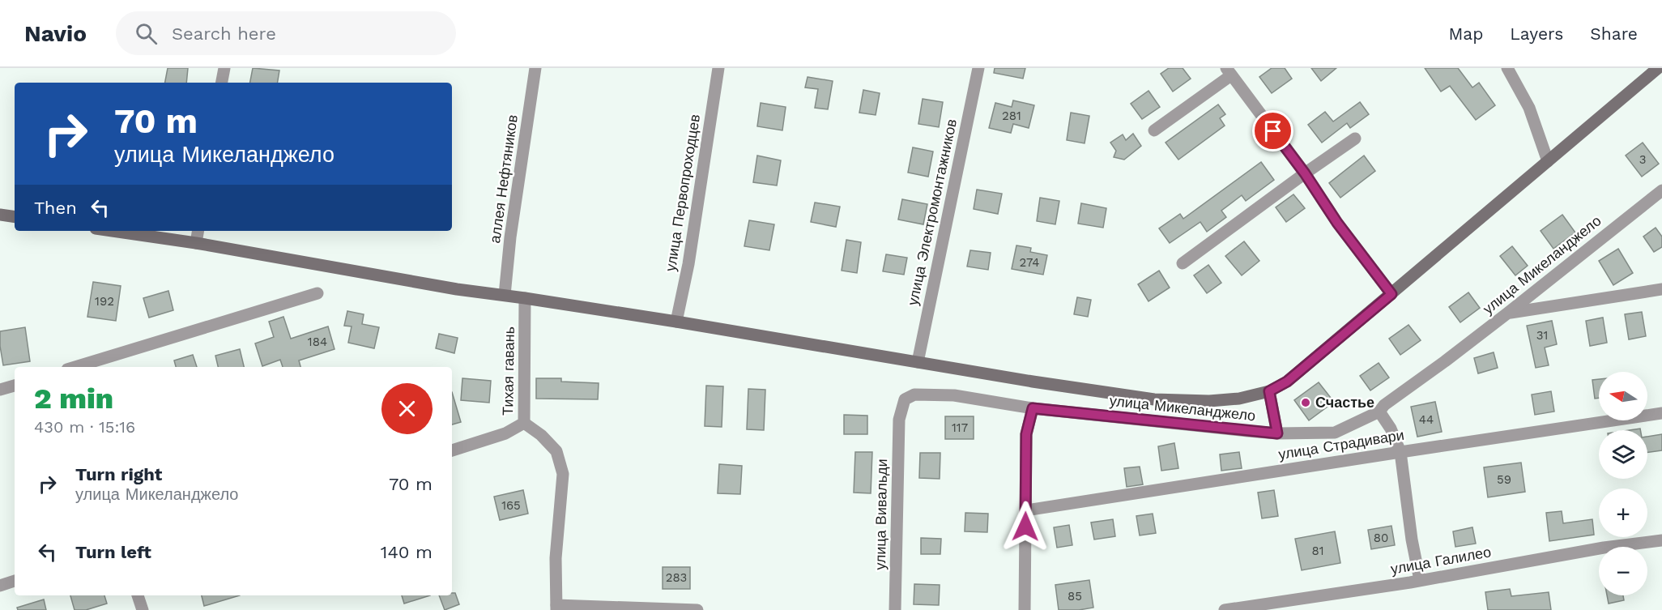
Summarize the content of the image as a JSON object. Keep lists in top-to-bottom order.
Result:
{
  "streets": {
    "street": [
      "аллея Нефтяников",
      "улица Первопроходцев",
      "улица Электромонтажников",
      "улица Микеланджело",
      "Тихая гавань",
      "улица Страдивари",
      "улица Вивальди",
      "улица Галилео"
    ]
  },
  "crossings": [
    ["улица Микеланджело", "улица Вивальди"]
  ],
  "places": ["Счастье"],
  "house_numbers": [
    "281",
    "3",
    "274",
    "192",
    "31",
    "184",
    "44",
    "117",
    "59",
    "165",
    "80",
    "81",
    "283",
    "85"
  ],
  "north": "left",
  "page": {
    "header": "Navio",
    "search": "Search here",
    "nav": ["Map", "Layers", "Share"],
    "turn": ["70 m", "улица Микеланджело"],
    "then": "Then",
    "heading": ["2 min", "430 m · 15:16"],
    "map_buttons": ["+", "−"],
    "list": [
      {
        "name": "Turn right",
        "note": "улица Микеланджело",
        "value": "70 m"
      },
      {
        "name": "Turn left",
        "value": "140 m"
      }
    ]
  }
}
